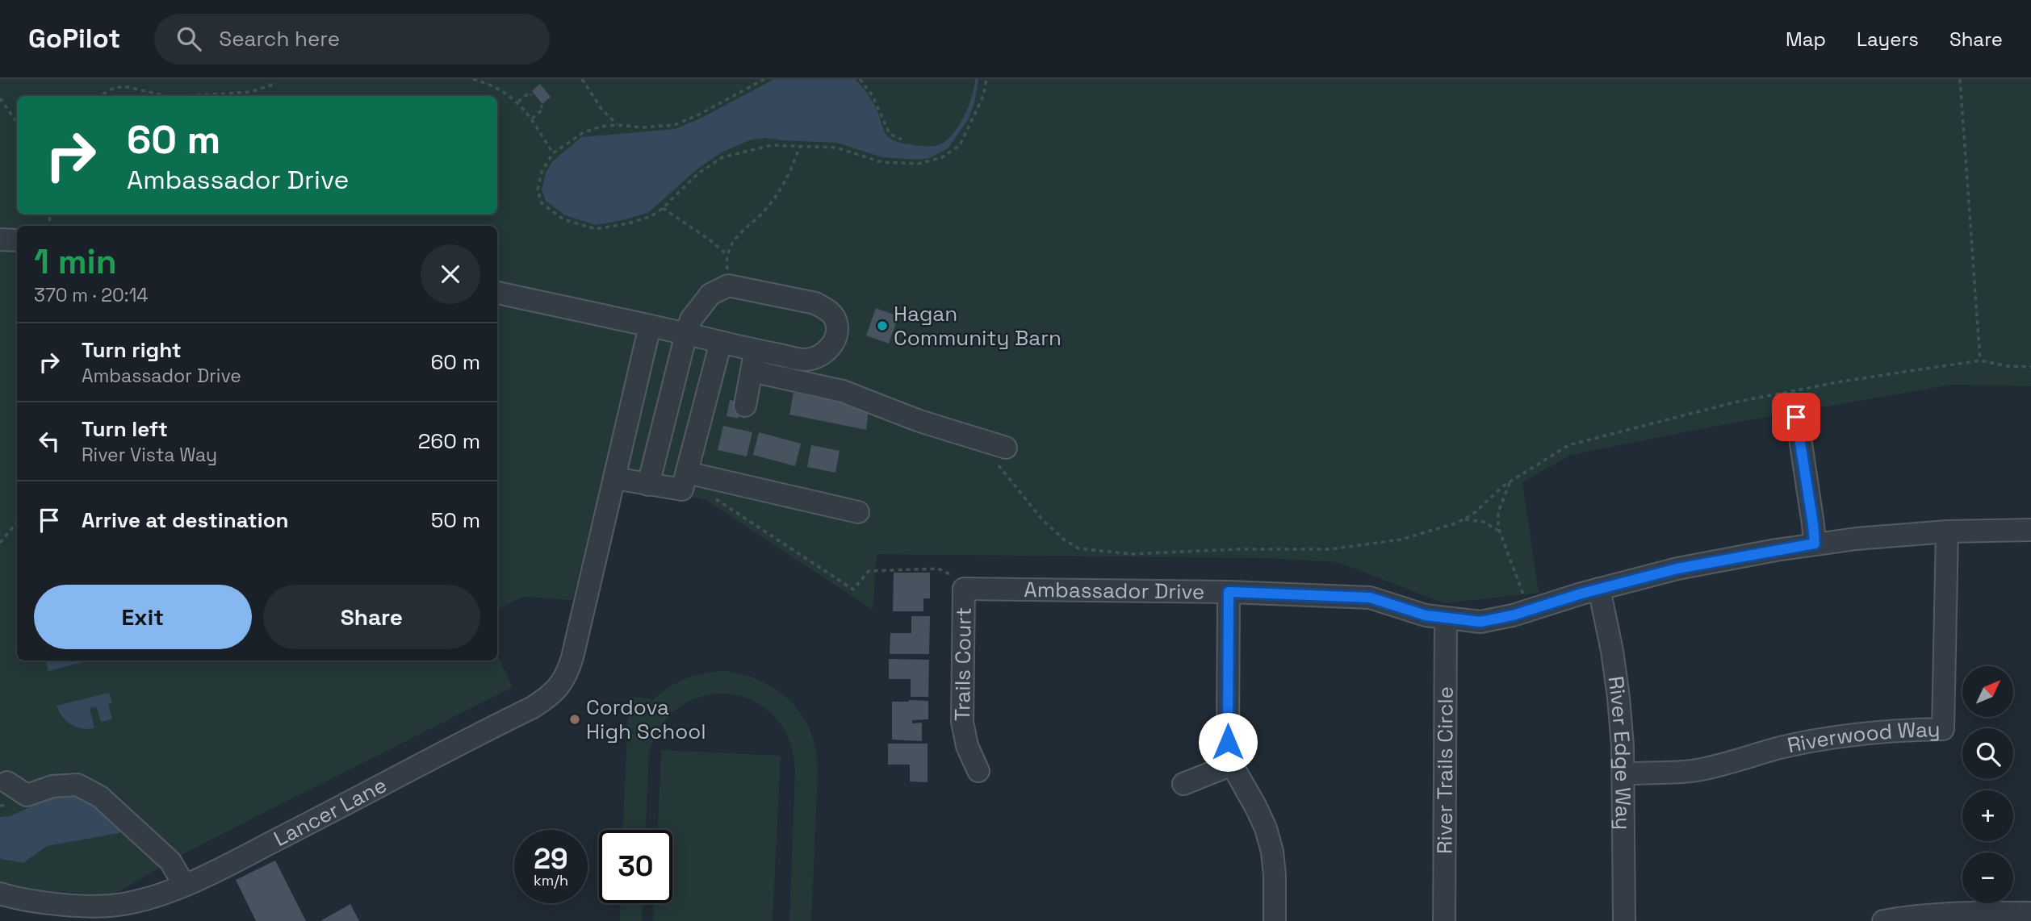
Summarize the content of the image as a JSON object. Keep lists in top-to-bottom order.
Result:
{
  "streets": {
    "street": [
      "Ambassador Drive",
      "Trails Court",
      "Riverwood Way",
      "River Edge Way",
      "River Trails Circle",
      "Lancer Lane"
    ]
  },
  "crossings": [
    ["Ambassador Drive", "Trails Court"],
    ["Ambassador Drive", "Riverwood Way"],
    ["Ambassador Drive", "River Edge Way"],
    ["Ambassador Drive", "River Trails Circle"],
    ["Riverwood Way", "River Edge Way"]
  ],
  "places": ["Hagan Community Barn", "Cordova High School"],
  "north": "top right",
  "page": {
    "header": "GoPilot",
    "search": "Search here",
    "nav": ["Map", "Layers", "Share"],
    "turn": ["60 m", "Ambassador Drive"],
    "heading": ["1 min", "370 m · 20:14"],
    "list": [
      {
        "name": "Turn right",
        "note": "Ambassador Drive",
        "value": "60 m"
      },
      {
        "name": "Turn left",
        "note": "River Vista Way",
        "value": "260 m"
      },
      {
        "name": "Arrive at destination",
        "value": "50 m"
      }
    ],
    "buttons": ["Exit", "Share"],
    "map_buttons": ["+", "−"],
    "speed": "29 km/h",
    "limit": "30"
  }
}
